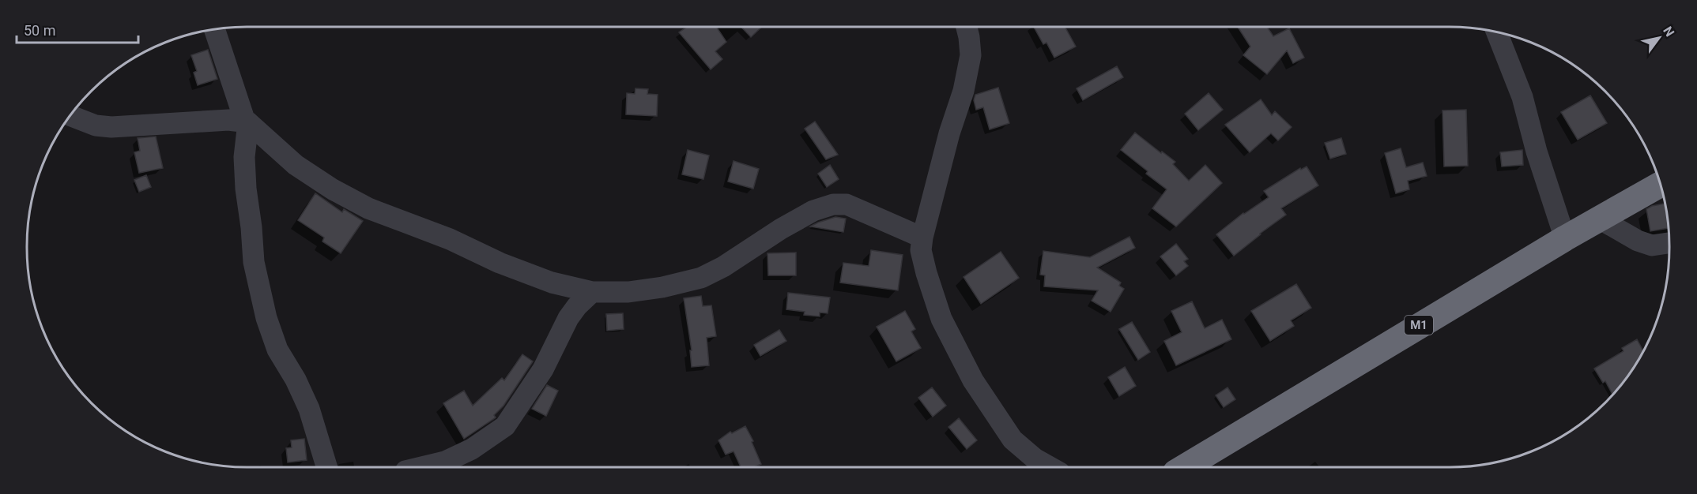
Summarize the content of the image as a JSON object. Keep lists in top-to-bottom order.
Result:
{
  "streets": {
    "highway": ["M1"]
  },
  "scale_bar": "50 m",
  "north": "top right"
}
